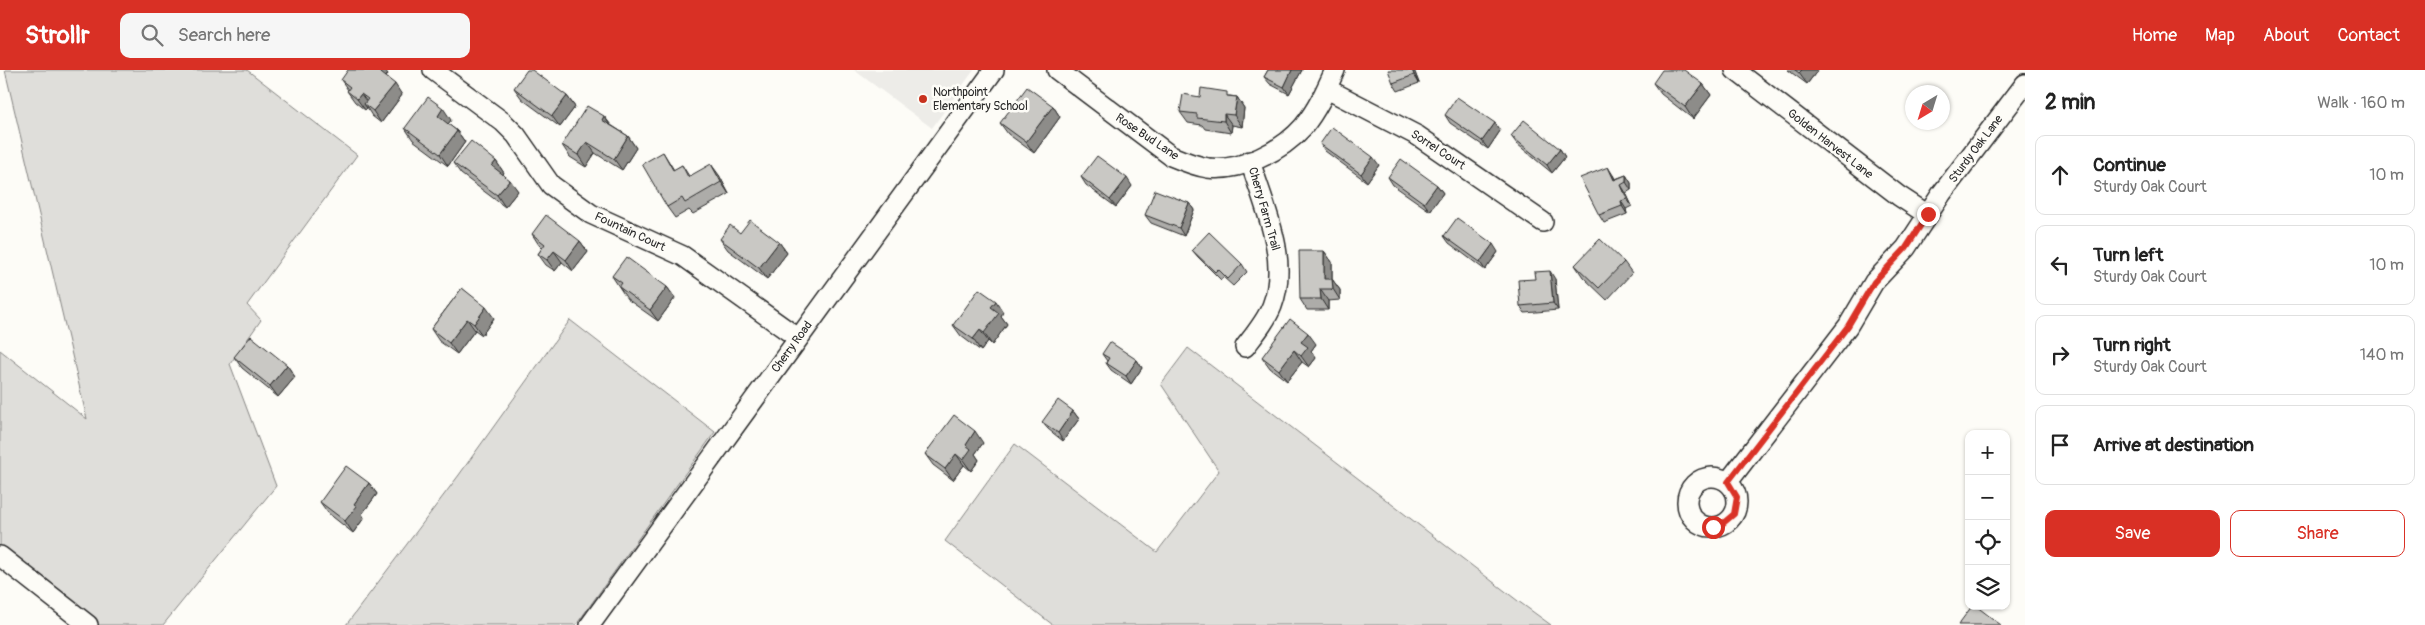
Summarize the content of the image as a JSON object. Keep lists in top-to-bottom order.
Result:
{
  "streets": {
    "street": [
      "Rose Bud Lane",
      "Golden Harvest Lane",
      "Sturdy Oak Lane",
      "Sorrel Court",
      "Cherry Farm Trail",
      "Fountain Court",
      "Cherry Road"
    ]
  },
  "crossings": [
    ["Rose Bud Lane", "Cherry Farm Trail"],
    ["Golden Harvest Lane", "Sturdy Oak Lane"],
    ["Sorrel Court", "Cherry Farm Trail"],
    ["Fountain Court", "Cherry Road"]
  ],
  "places": ["Northpoint Elementary School"],
  "north": "bottom left",
  "page": {
    "header": "Strollr",
    "search": "Search here",
    "nav": [
      "Home",
      "Map",
      "About",
      "Contact"
    ],
    "heading": ["2 min", "Walk · 160 m"],
    "list": [
      ["Continue", "Sturdy Oak Court", "10 m"],
      ["Turn left", "Sturdy Oak Court", "10 m"],
      ["Turn right", "Sturdy Oak Court", "140 m"],
      "Arrive at destination"
    ],
    "map_buttons": ["+", "−"],
    "buttons": ["Save", "Share"]
  }
}
